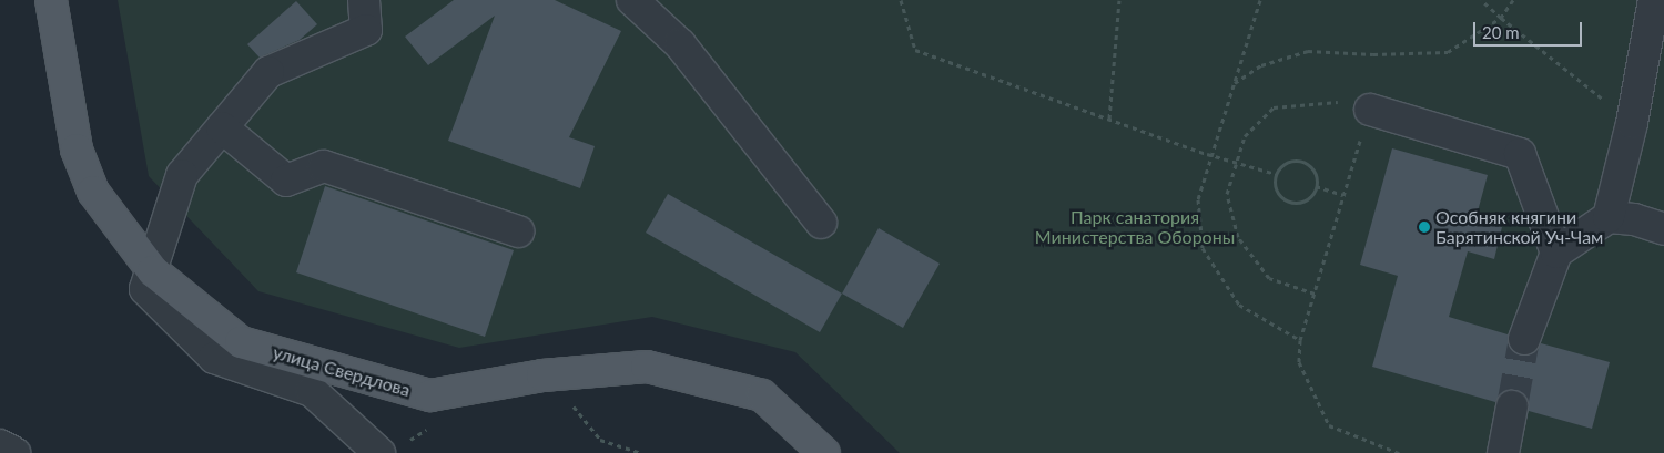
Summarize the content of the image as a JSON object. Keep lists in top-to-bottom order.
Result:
{
  "streets": {
    "main road": ["улица Свердлова"]
  },
  "parks": ["Парк санатория Министерства Обороны"],
  "places": ["Особняк княгини Барятинской Уч-Чам"],
  "scale_bar": "20 m"
}
